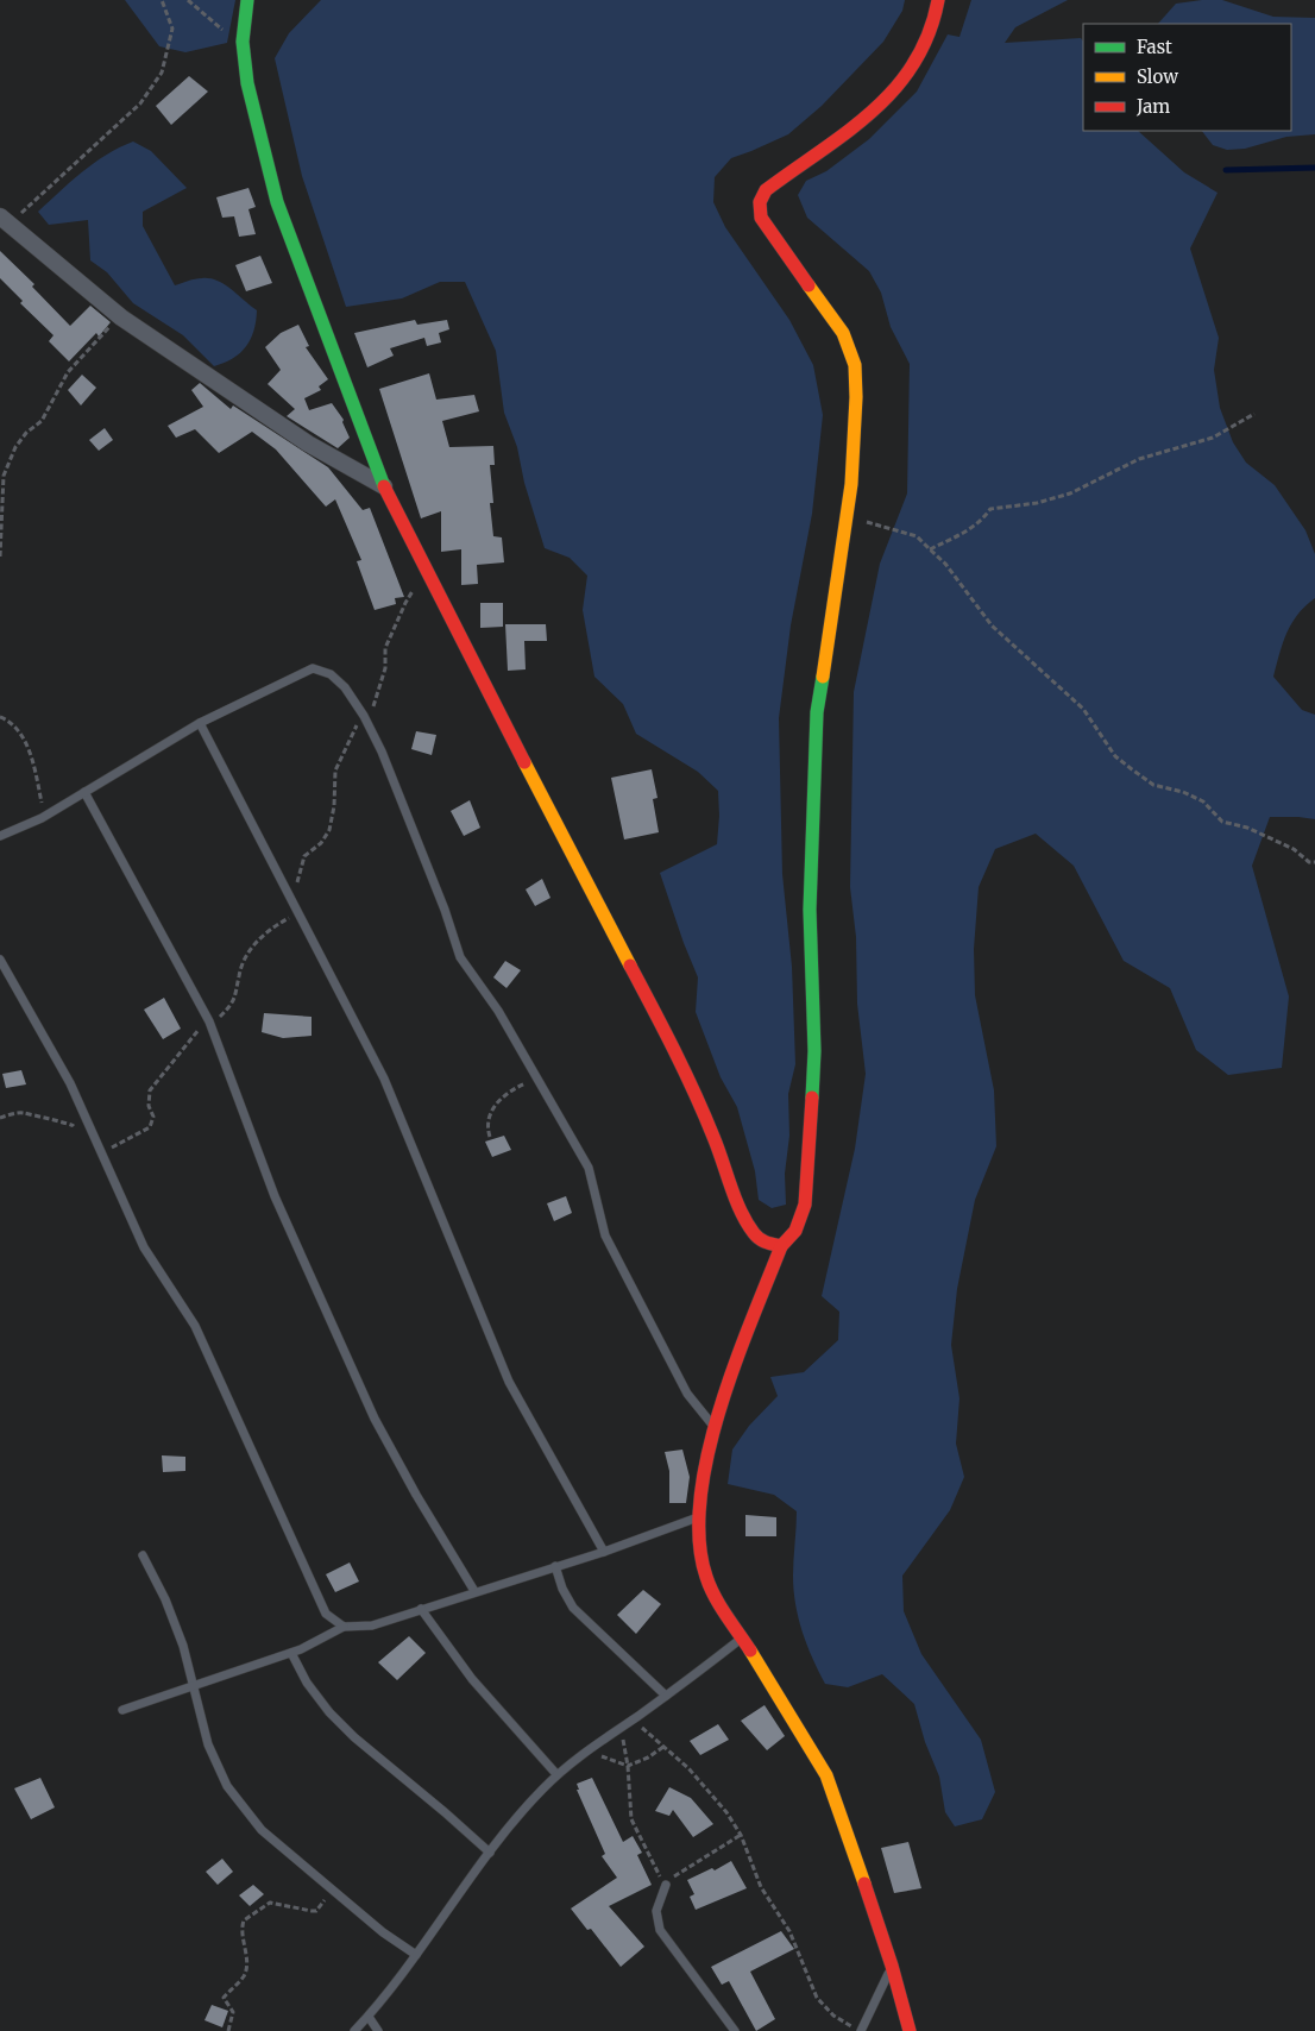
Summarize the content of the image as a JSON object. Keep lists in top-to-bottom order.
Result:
{
  "legend": ["Fast", "Slow", "Jam"]
}
